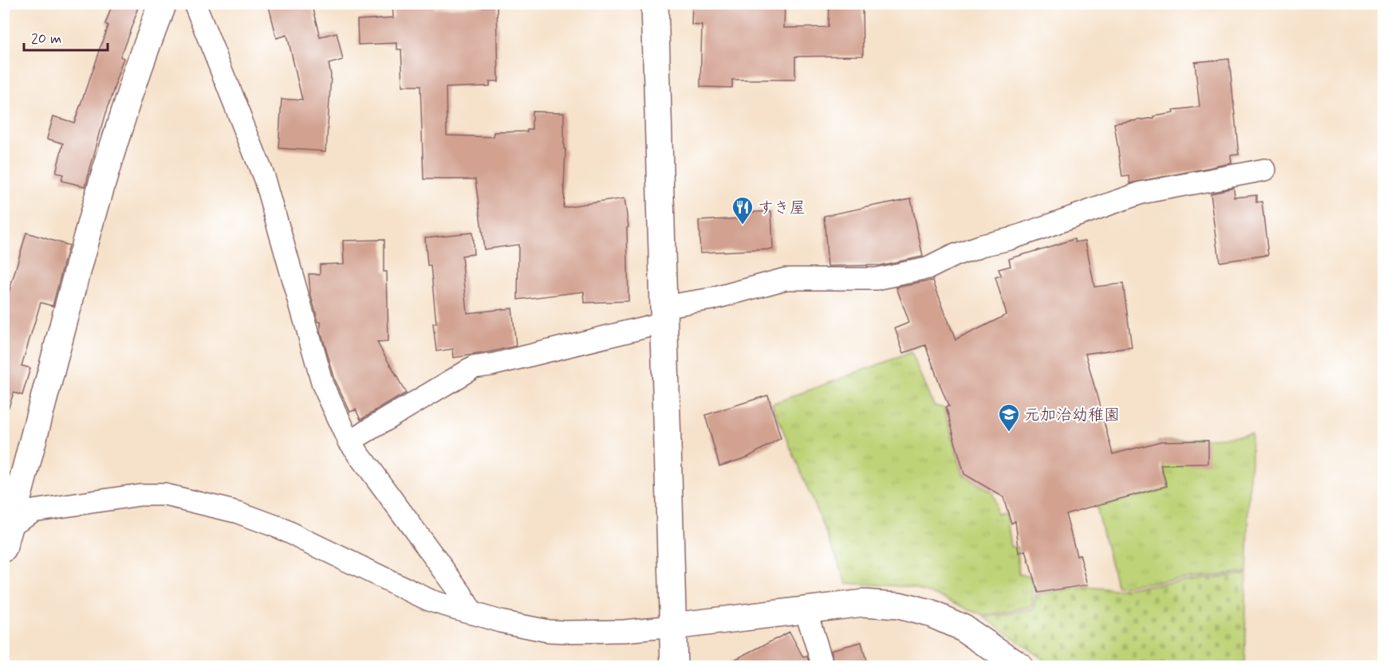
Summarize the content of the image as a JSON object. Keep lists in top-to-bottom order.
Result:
{
  "places": {
    "restaurant": ["すき屋"],
    "school or university": ["元加治幼稚園"]
  },
  "scale_bar": "20 m"
}
